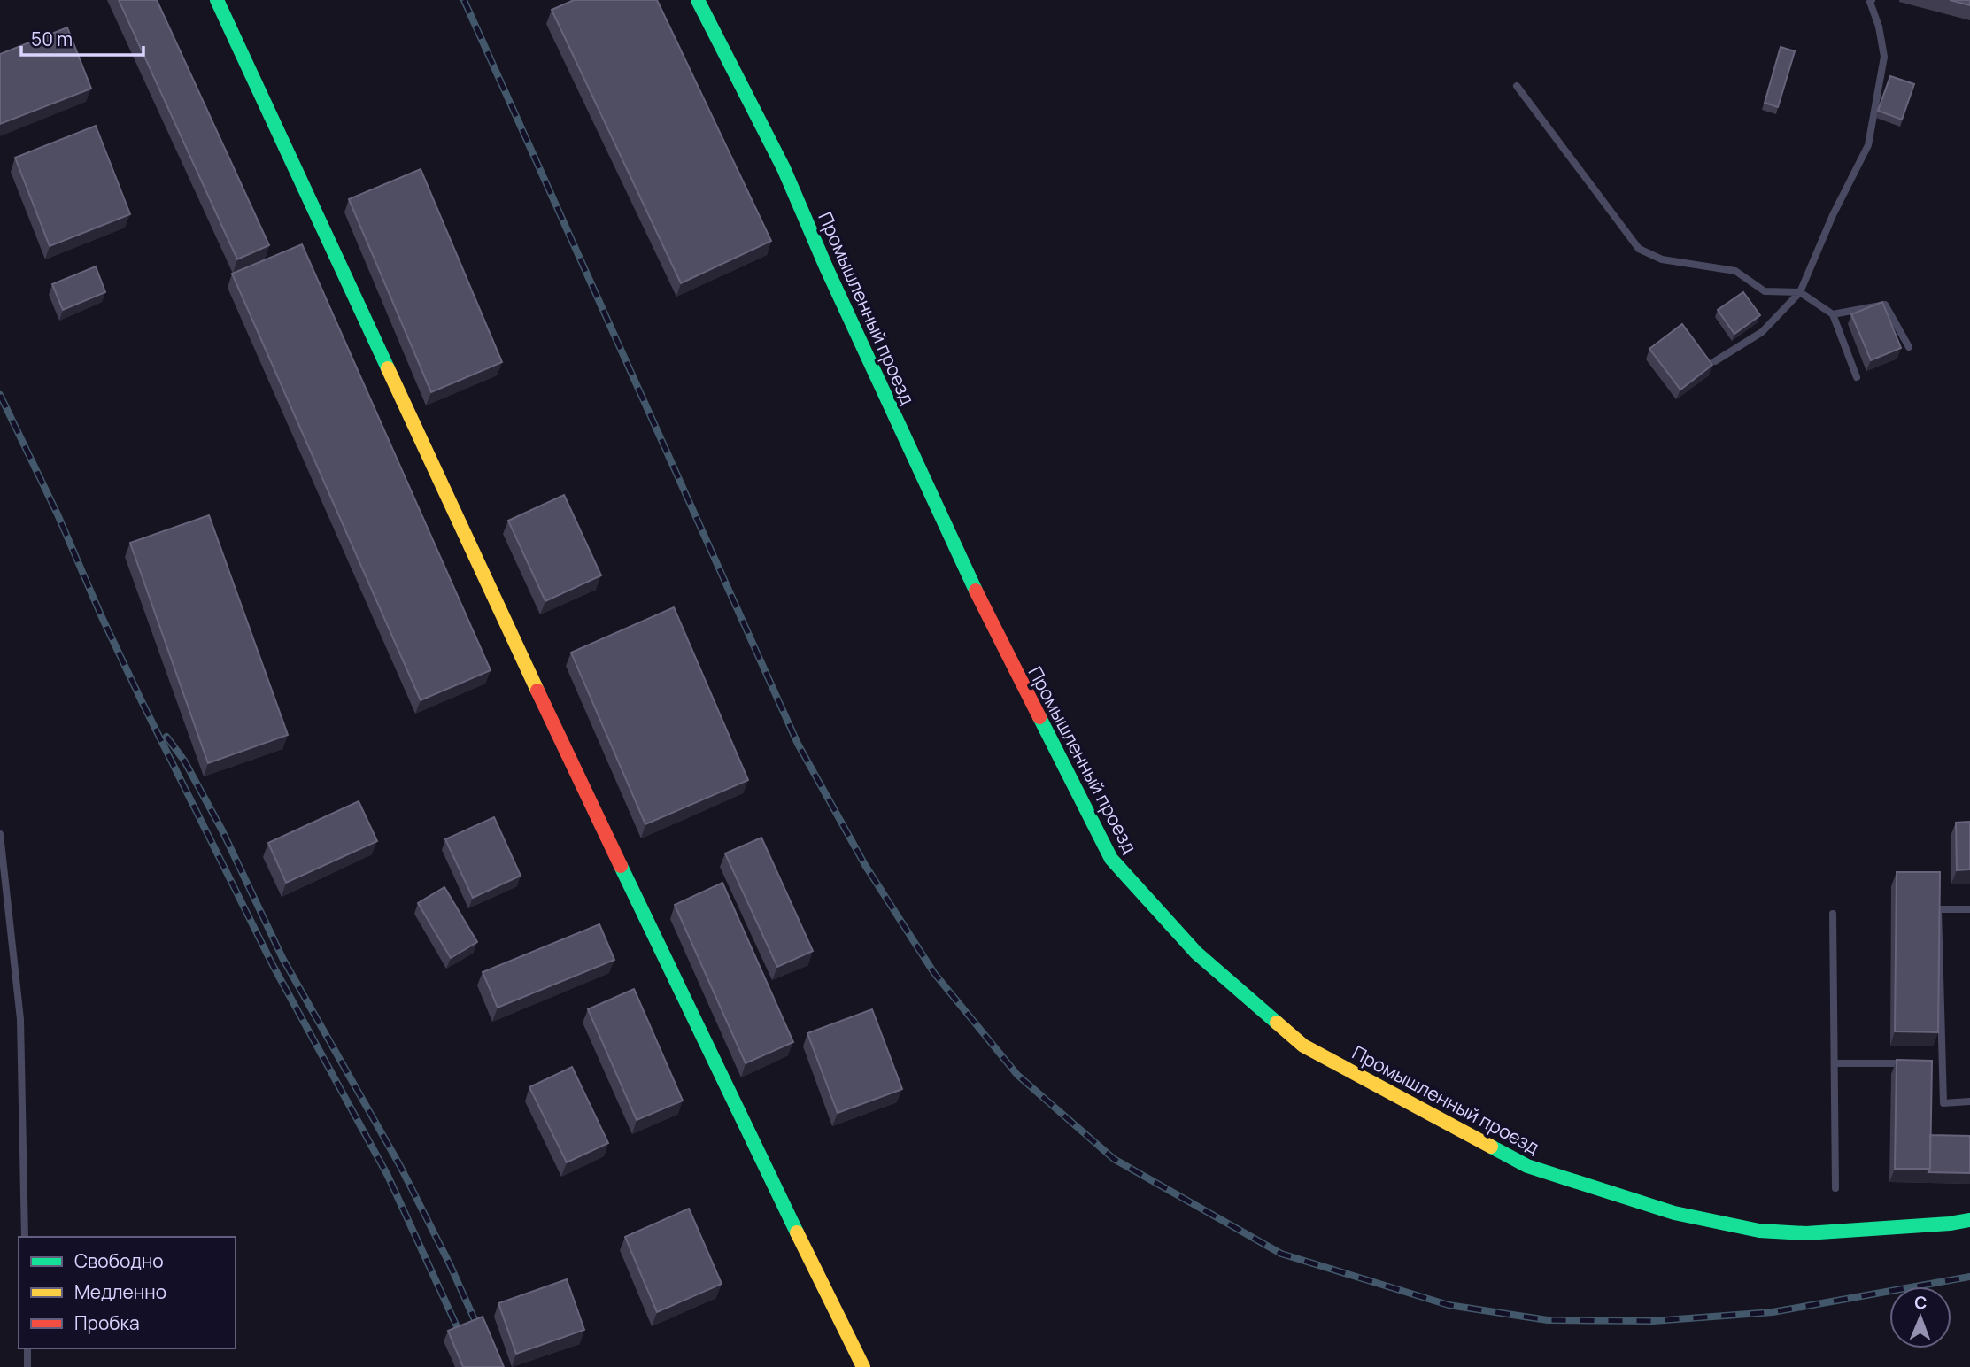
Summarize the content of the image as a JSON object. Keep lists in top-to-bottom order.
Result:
{
  "streets": {
    "street": ["Промышленный проезд"]
  },
  "legend": ["Свободно", "Медленно", "Пробка"],
  "scale_bar": "50 m",
  "north": "top"
}
